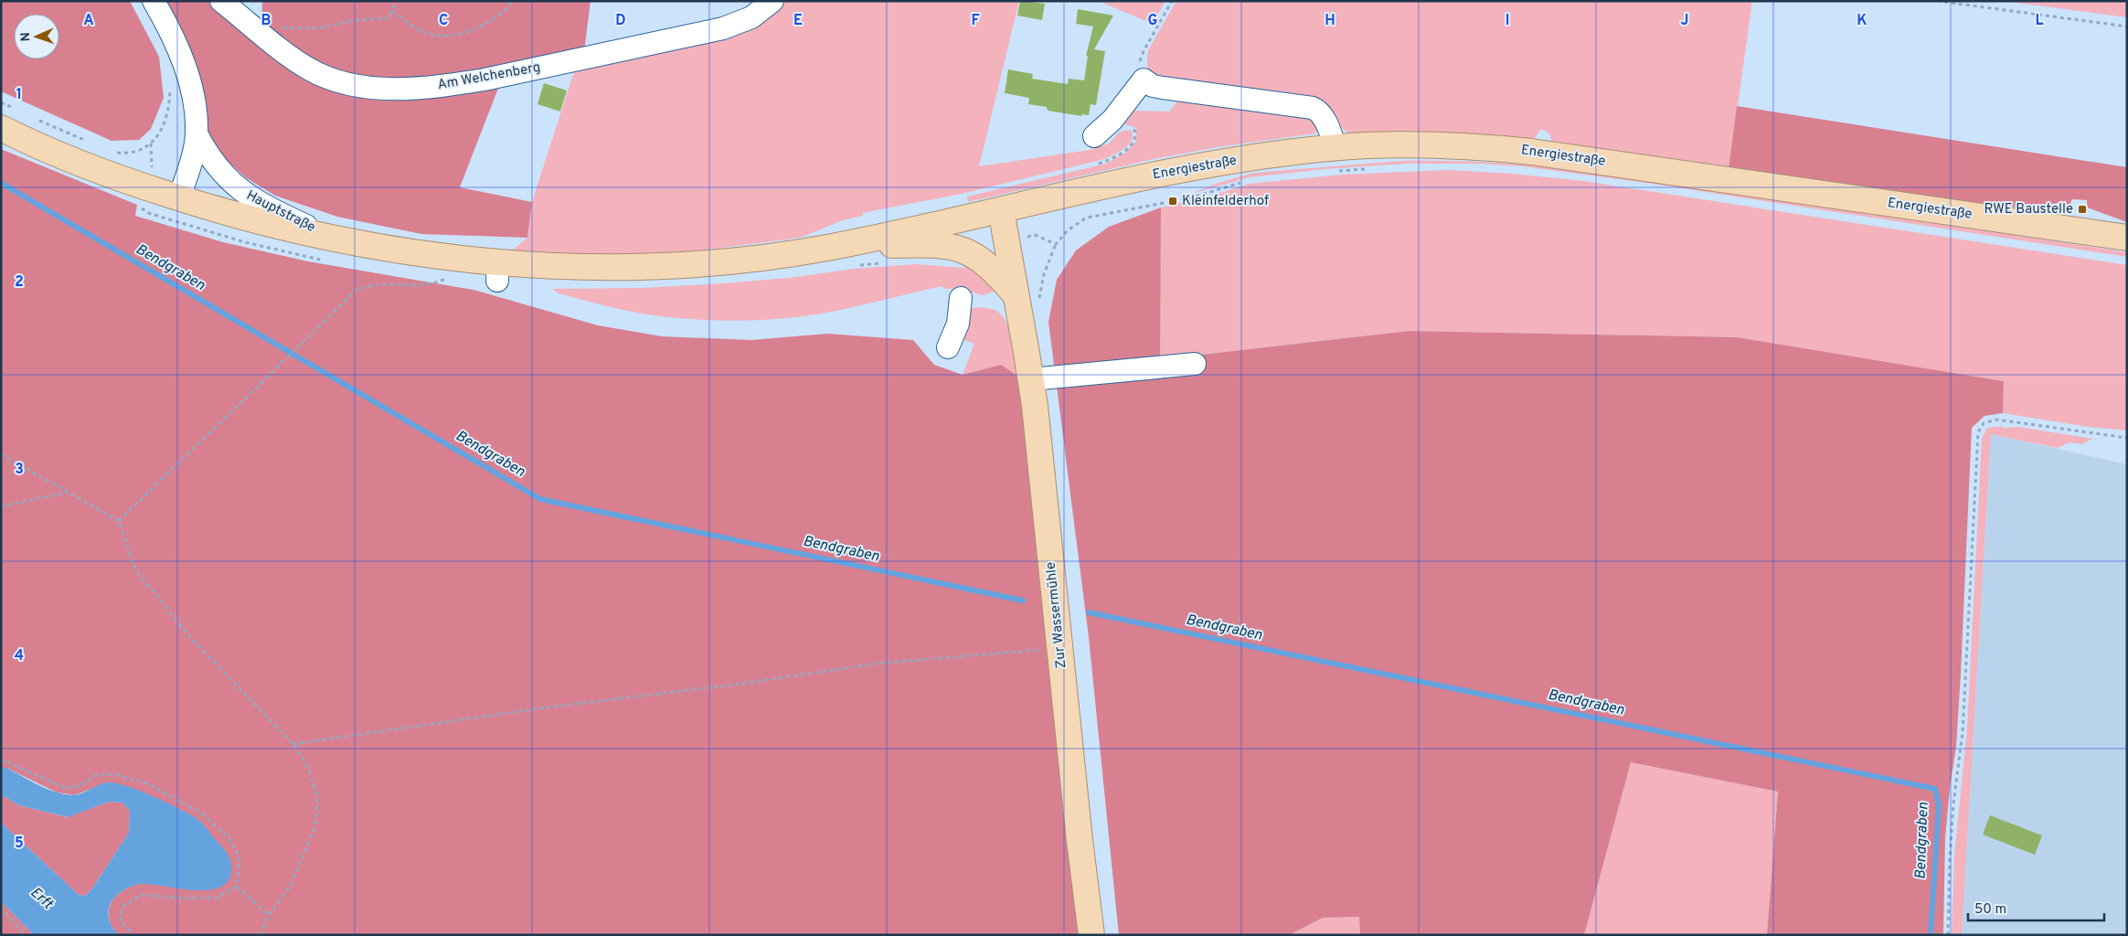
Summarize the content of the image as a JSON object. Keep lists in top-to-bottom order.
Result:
{
  "streets": {
    "main road": ["Energiestraße", "Zur Wassermühle"],
    "street": ["Am Welchenberg", "Hauptstraße"]
  },
  "crossings": [
    ["Energiestraße", "Zur Wassermühle"]
  ],
  "water": ["Bendgraben", "Erft"],
  "places": {
    "transit": ["Kleinfelderhof", "RWE Baustelle"]
  },
  "scale_bar": "50 m",
  "north": "left",
  "grid": {
    "columns": [
      "A",
      "B",
      "C",
      "D",
      "E",
      "F",
      "G",
      "H",
      "I",
      "J",
      "K",
      "L"
    ],
    "rows": [
      "1",
      "2",
      "3",
      "4",
      "5"
    ]
  }
}
